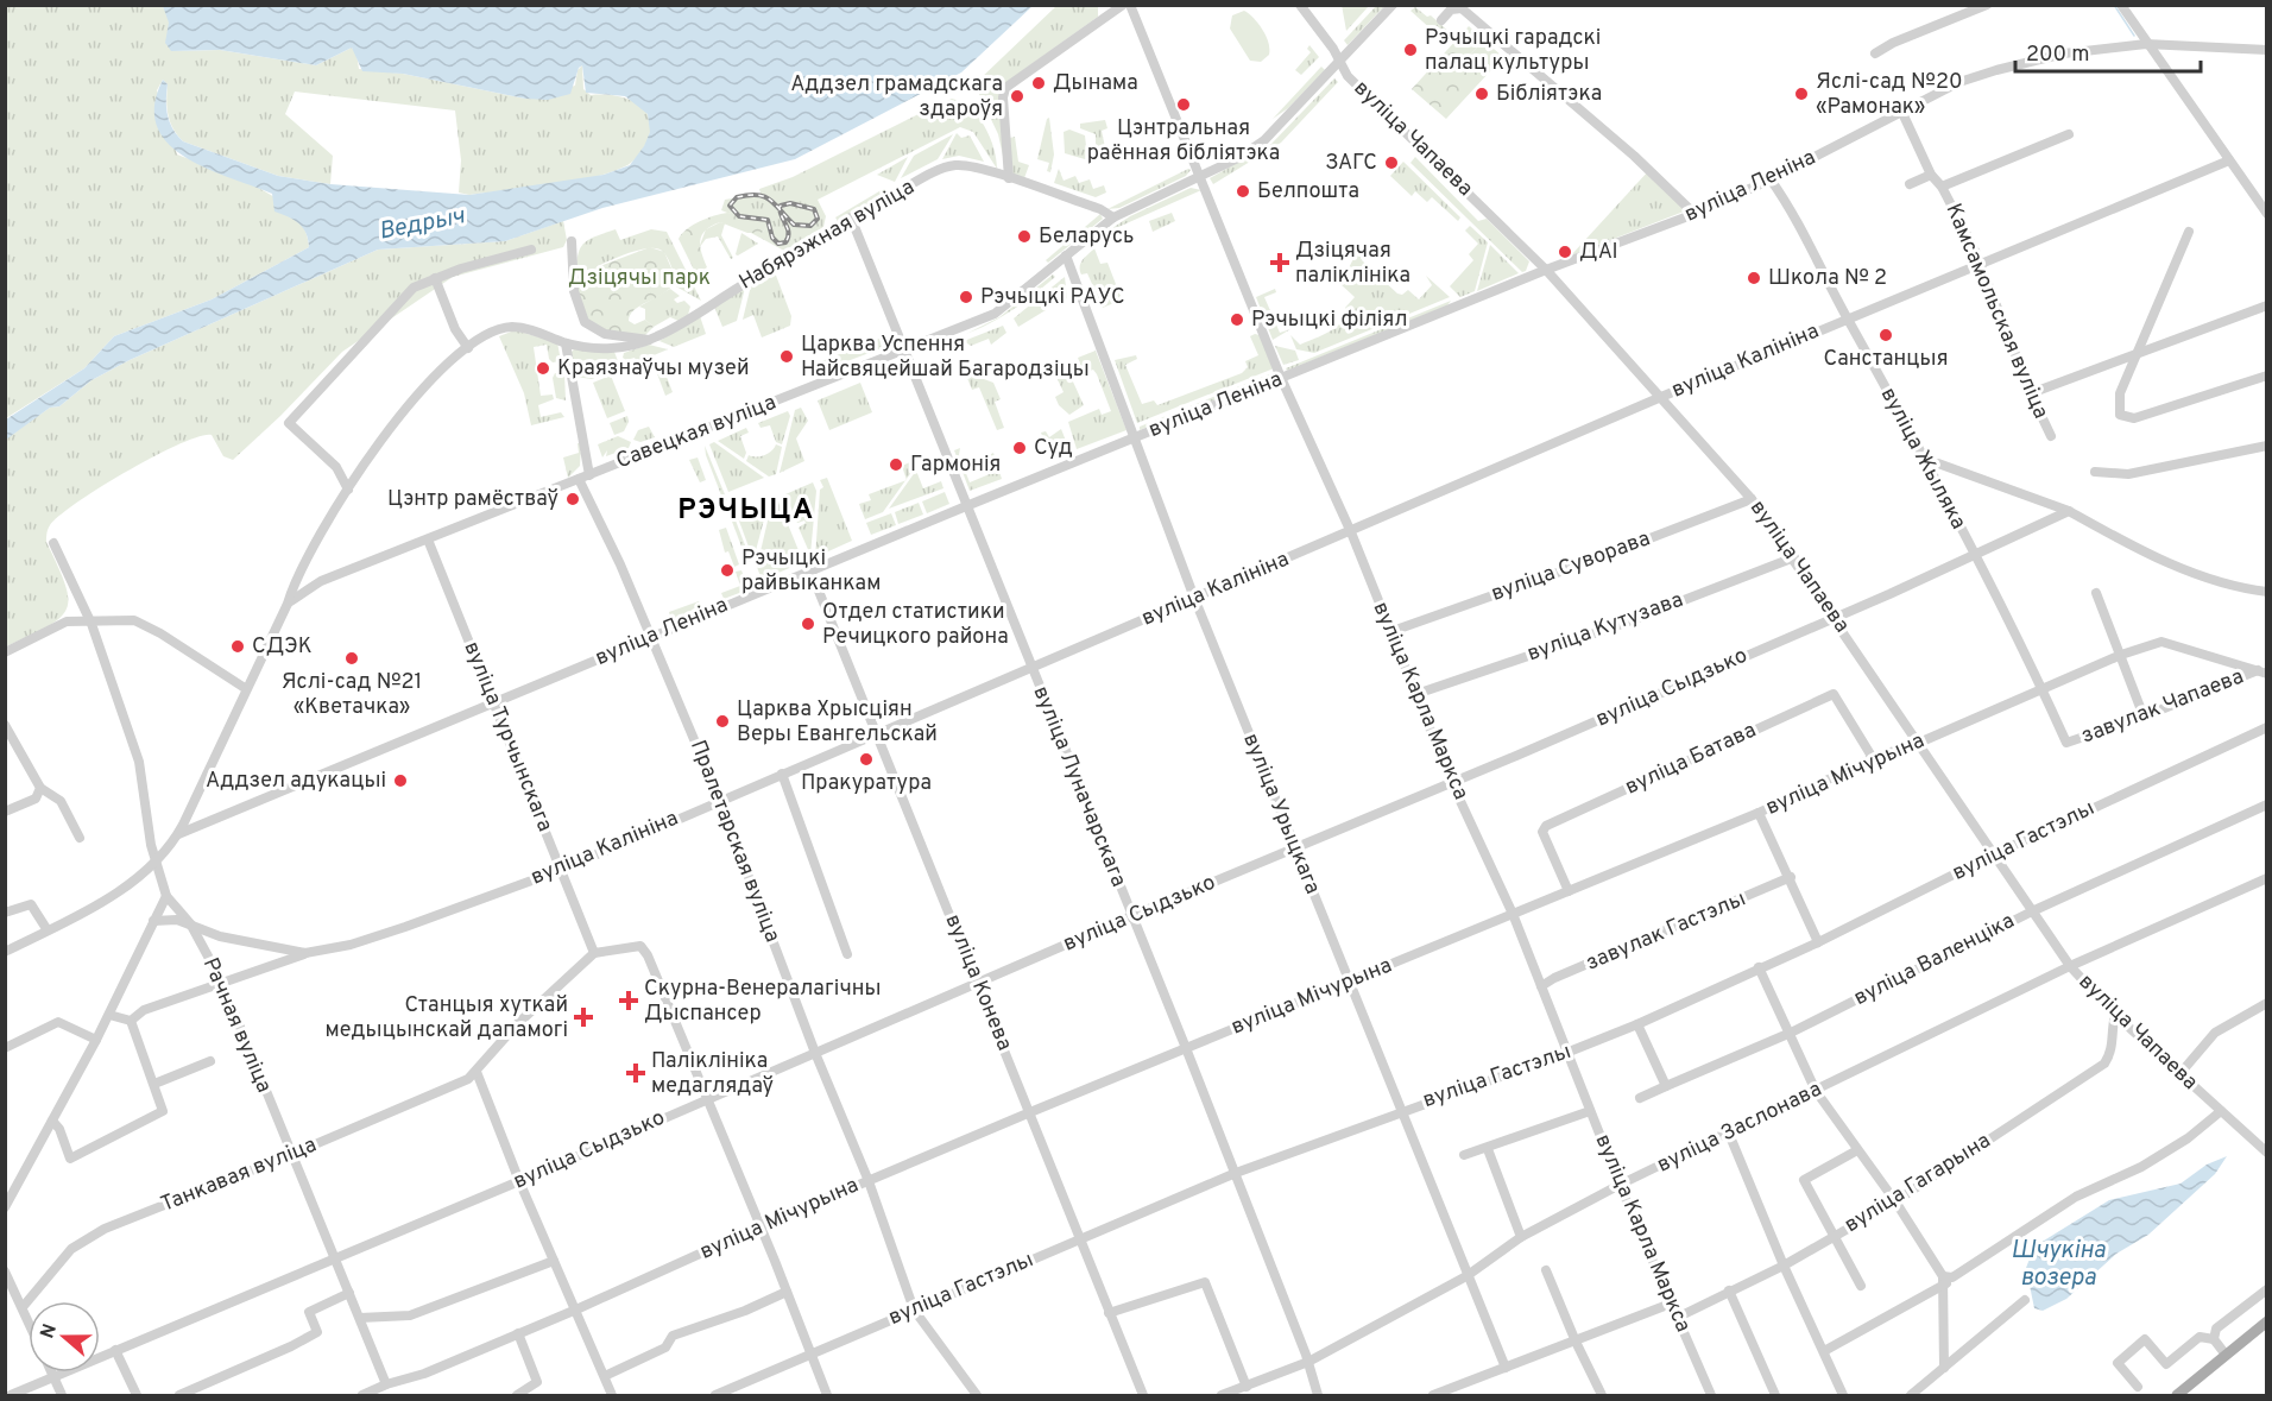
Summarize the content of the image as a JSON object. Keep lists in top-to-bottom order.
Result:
{
  "streets": {
    "street": [
      "вуліца Чапаева",
      "вуліца Леніна",
      "Набярэжная вуліца",
      "Камсамольская вуліца",
      "вуліца Калініна",
      "Савецкая вуліца",
      "вуліца Жыляка",
      "вуліца Суворава",
      "вуліца Кутузава",
      "вуліца Сыдзько",
      "вуліца Карла Маркса",
      "завулак Чапаева",
      "вуліца Турчынскага",
      "вуліца Батава",
      "вуліца Мічурына",
      "вуліца Луначарскага",
      "вуліца Урыцкага",
      "Пралетарская вуліца",
      "вуліца Гастэлы",
      "завулак Гастэлы",
      "вуліца Валенціка",
      "вуліца Конева",
      "Рачная вуліца",
      "вуліца Заслонава",
      "Танкавая вуліца",
      "вуліца Гагарына"
    ]
  },
  "crossings": [
    ["вуліца Чапаева", "вуліца Леніна"],
    ["вуліца Чапаева", "вуліца Калініна"],
    ["вуліца Чапаева", "Савецкая вуліца"],
    ["вуліца Чапаева", "вуліца Суворава"],
    ["вуліца Чапаева", "вуліца Кутузава"],
    ["вуліца Чапаева", "вуліца Сыдзько"],
    ["вуліца Чапаева", "вуліца Мічурына"],
    ["вуліца Чапаева", "вуліца Гастэлы"],
    ["вуліца Чапаева", "вуліца Валенціка"],
    ["вуліца Чапаева", "вуліца Заслонава"],
    ["вуліца Чапаева", "вуліца Гагарына"],
    ["вуліца Леніна", "Набярэжная вуліца"],
    ["вуліца Леніна", "Камсамольская вуліца"],
    ["вуліца Леніна", "вуліца Жыляка"],
    ["вуліца Леніна", "вуліца Карла Маркса"],
    ["вуліца Леніна", "вуліца Турчынскага"],
    ["вуліца Леніна", "вуліца Луначарскага"],
    ["вуліца Леніна", "вуліца Урыцкага"],
    ["вуліца Леніна", "Пралетарская вуліца"],
    ["вуліца Леніна", "вуліца Конева"],
    ["Набярэжная вуліца", "Савецкая вуліца"],
    ["Набярэжная вуліца", "вуліца Луначарскага"],
    ["Набярэжная вуліца", "Рачная вуліца"],
    ["Камсамольская вуліца", "вуліца Калініна"],
    ["вуліца Калініна", "вуліца Жыляка"],
    ["вуліца Калініна", "вуліца Карла Маркса"],
    ["вуліца Калініна", "вуліца Турчынскага"],
    ["вуліца Калініна", "вуліца Луначарскага"],
    ["вуліца Калініна", "вуліца Урыцкага"],
    ["вуліца Калініна", "Пралетарская вуліца"],
    ["вуліца Калініна", "вуліца Конева"],
    ["вуліца Калініна", "Рачная вуліца"],
    ["Савецкая вуліца", "вуліца Карла Маркса"],
    ["Савецкая вуліца", "вуліца Турчынскага"],
    ["Савецкая вуліца", "вуліца Луначарскага"],
    ["Савецкая вуліца", "вуліца Урыцкага"],
    ["Савецкая вуліца", "Пралетарская вуліца"],
    ["вуліца Жыляка", "вуліца Сыдзько"],
    ["вуліца Жыляка", "завулак Чапаева"],
    ["вуліца Жыляка", "вуліца Мічурына"],
    ["вуліца Суворава", "вуліца Карла Маркса"],
    ["вуліца Кутузава", "вуліца Карла Маркса"],
    ["вуліца Сыдзько", "вуліца Карла Маркса"],
    ["вуліца Сыдзько", "вуліца Луначарскага"],
    ["вуліца Сыдзько", "вуліца Урыцкага"],
    ["вуліца Сыдзько", "Пралетарская вуліца"],
    ["вуліца Сыдзько", "вуліца Конева"],
    ["вуліца Сыдзько", "Рачная вуліца"],
    ["вуліца Карла Маркса", "вуліца Мічурына"],
    ["вуліца Карла Маркса", "вуліца Гастэлы"],
    ["вуліца Карла Маркса", "завулак Гастэлы"],
    ["вуліца Карла Маркса", "вуліца Заслонава"],
    ["вуліца Карла Маркса", "вуліца Гагарына"],
    ["завулак Чапаева", "вуліца Мічурына"],
    ["вуліца Турчынскага", "Танкавая вуліца"],
    ["вуліца Батава", "вуліца Мічурына"],
    ["вуліца Мічурына", "вуліца Луначарскага"],
    ["вуліца Мічурына", "вуліца Урыцкага"],
    ["вуліца Мічурына", "Пралетарская вуліца"],
    ["вуліца Мічурына", "вуліца Конева"],
    ["вуліца Мічурына", "Рачная вуліца"],
    ["вуліца Луначарскага", "вуліца Гастэлы"],
    ["вуліца Луначарскага", "вуліца Заслонава"],
    ["вуліца Урыцкага", "вуліца Гастэлы"],
    ["вуліца Урыцкага", "вуліца Заслонава"],
    ["Пралетарская вуліца", "вуліца Гастэлы"],
    ["вуліца Гастэлы", "вуліца Конева"],
    ["Рачная вуліца", "Танкавая вуліца"]
  ],
  "districts": ["РЭЧЫЦА"],
  "water": ["Ведрыч", "Шчукіна возера"],
  "parks": ["Дзіцячы парк"],
  "places": {
    "other": [
      "Рэчыцкі гарадскі палац культуры",
      "Дынама",
      "Бібліятэка",
      "Яслі-сад №20 «Рамонак»",
      "Аддзел грамадскага здароўя",
      "Цэнтральная раённая бібліятэка",
      "ЗАГС",
      "Белпошта",
      "Беларусь",
      "ДАІ",
      "Школа № 2",
      "Рэчыцкі РАУС",
      "Рэчыцкі філіял",
      "Санстанцыя",
      "Царква Успення Найсвяцейшай Багародзіцы",
      "Краязнаўчы музей",
      "Суд",
      "Гармонія",
      "Цэнтр рамёстваў",
      "Рэчыцкі райвыканкам",
      "Отдел статистики Речицкого района",
      "СДЭК",
      "Яслі-сад №21 «Кветачка»",
      "Царква Хрысціян Веры Евангельскай",
      "Пракуратура",
      "Аддзел адукацыі"
    ],
    "health": [
      "Дзіцячая паліклініка",
      "Скурна-Венералагічны Дыспансер",
      "Станцыя хуткай медыцынскай дапамогі",
      "Паліклініка медаглядаў"
    ]
  },
  "scale_bar": "200 m",
  "north": "left"
}
